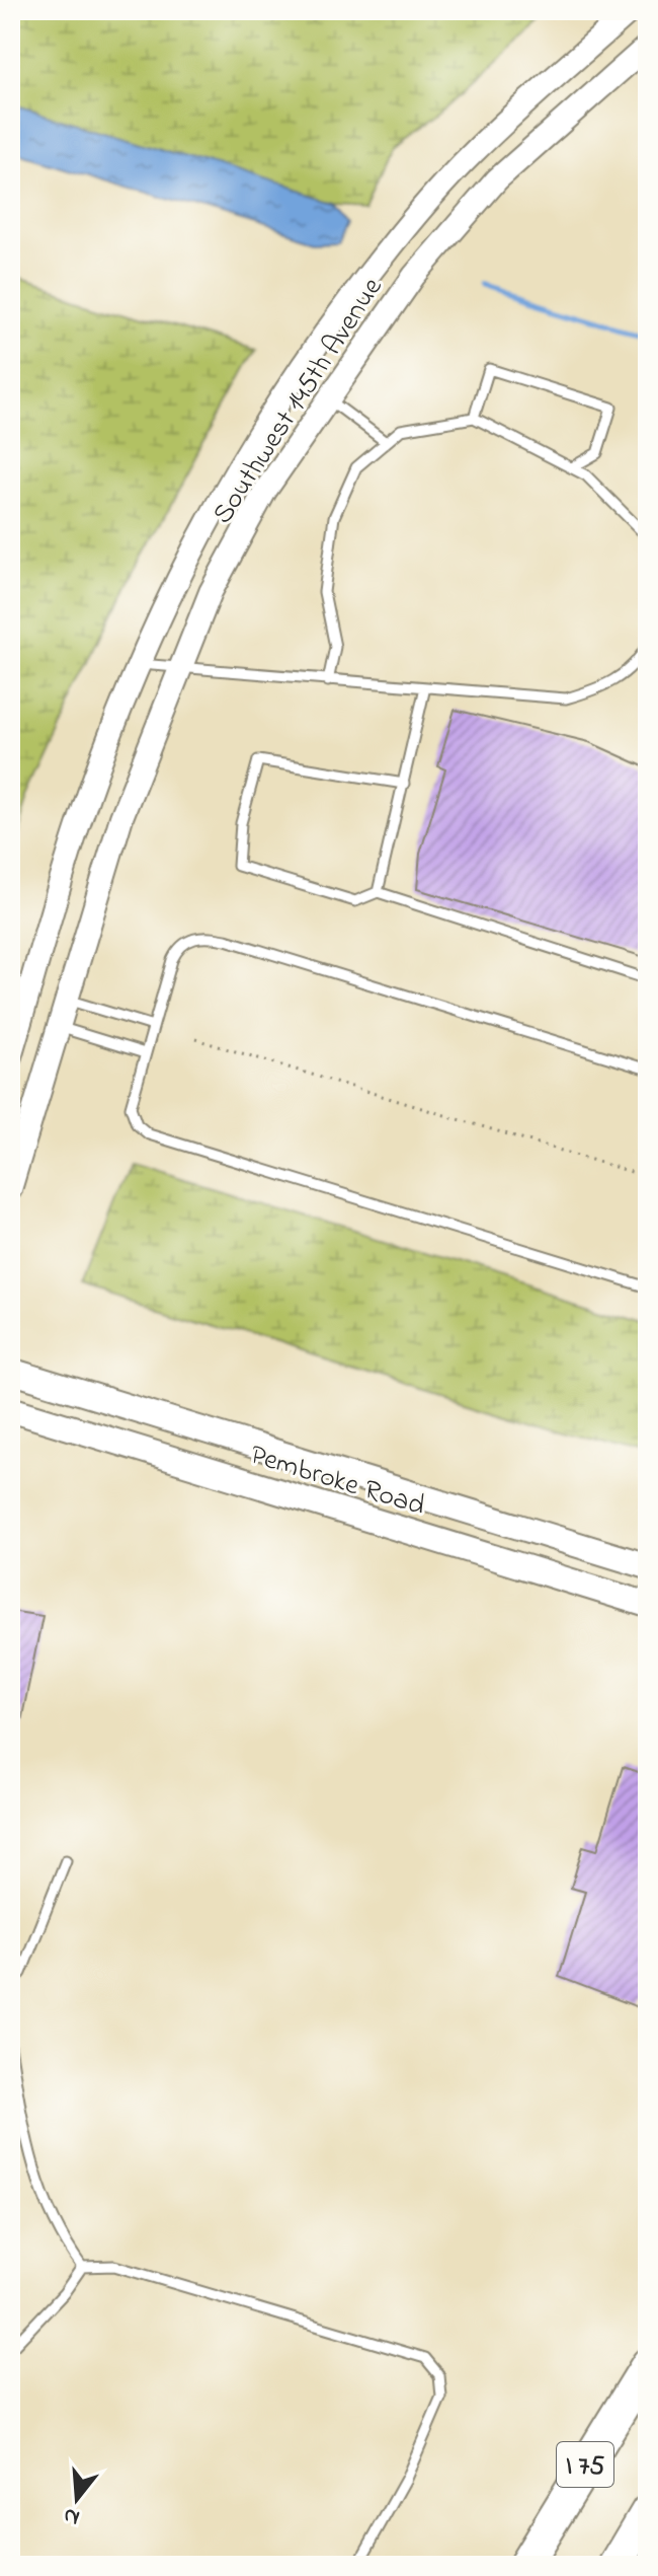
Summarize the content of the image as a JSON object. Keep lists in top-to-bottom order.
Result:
{
  "streets": {
    "highway": ["I 75"],
    "main road": ["Pembroke Road"],
    "street": ["Southwest 145th Avenue"]
  },
  "north": "bottom"
}
